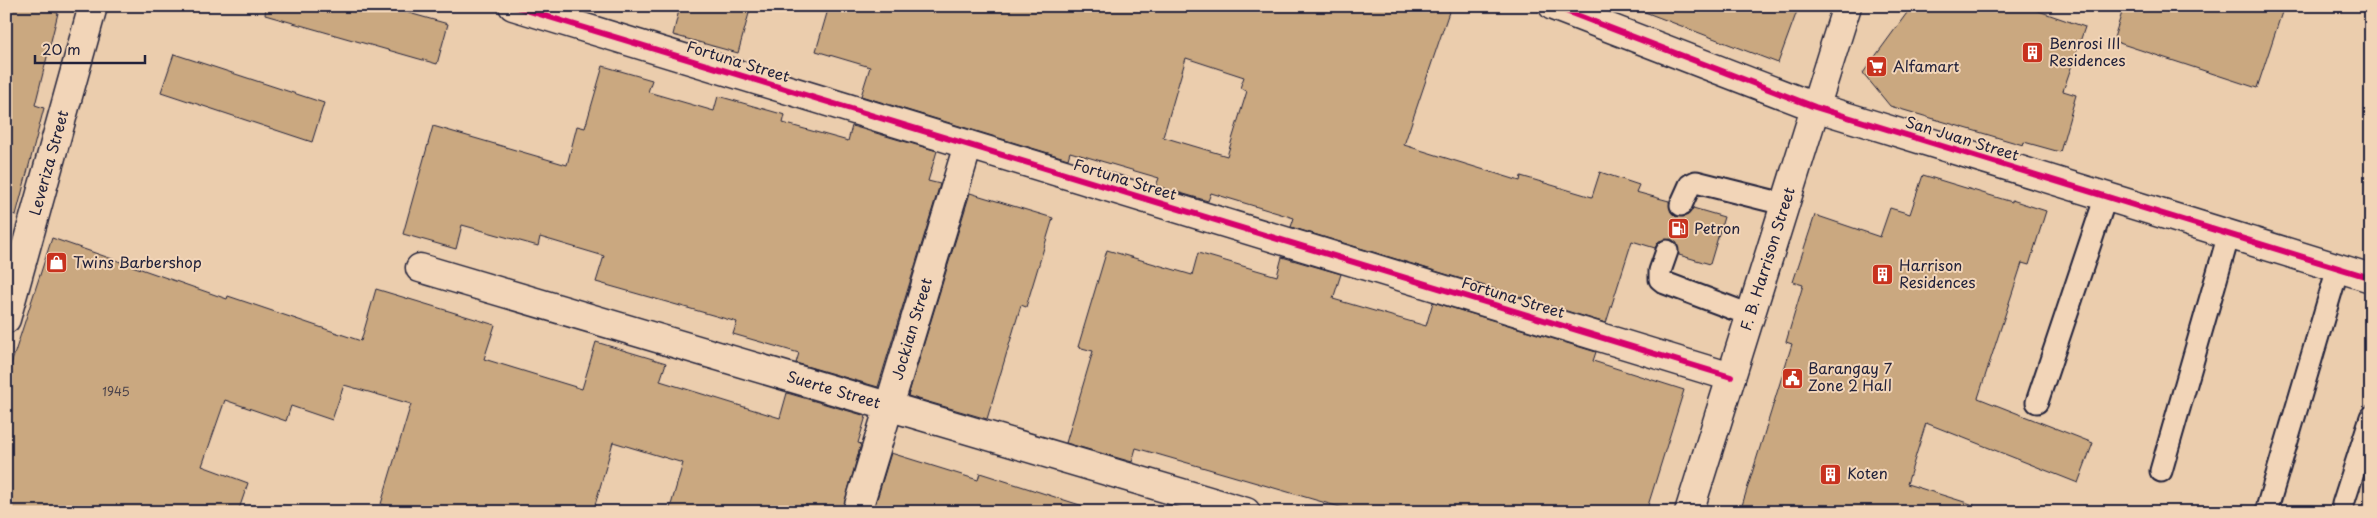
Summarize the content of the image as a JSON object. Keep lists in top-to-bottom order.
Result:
{
  "streets": {
    "street": [
      "Fortuna Street",
      "San Juan Street",
      "Leveriza Street",
      "F. B. Harrison Street",
      "Jockian Street",
      "Suerte Street"
    ]
  },
  "crossings": [
    ["Fortuna Street", "F. B. Harrison Street"],
    ["Fortuna Street", "Jockian Street"],
    ["San Juan Street", "F. B. Harrison Street"],
    ["Jockian Street", "Suerte Street"]
  ],
  "places": {
    "building": ["Benrosi III Residences", "Harrison Residences", "Koten"],
    "supermarket": ["Alfamart"],
    "fuel station": ["Petron"],
    "shop": ["Twins Barbershop"],
    "public building": ["Barangay 7 Zone 2 Hall"]
  },
  "house_numbers": ["1945"],
  "scale_bar": "20 m"
}
